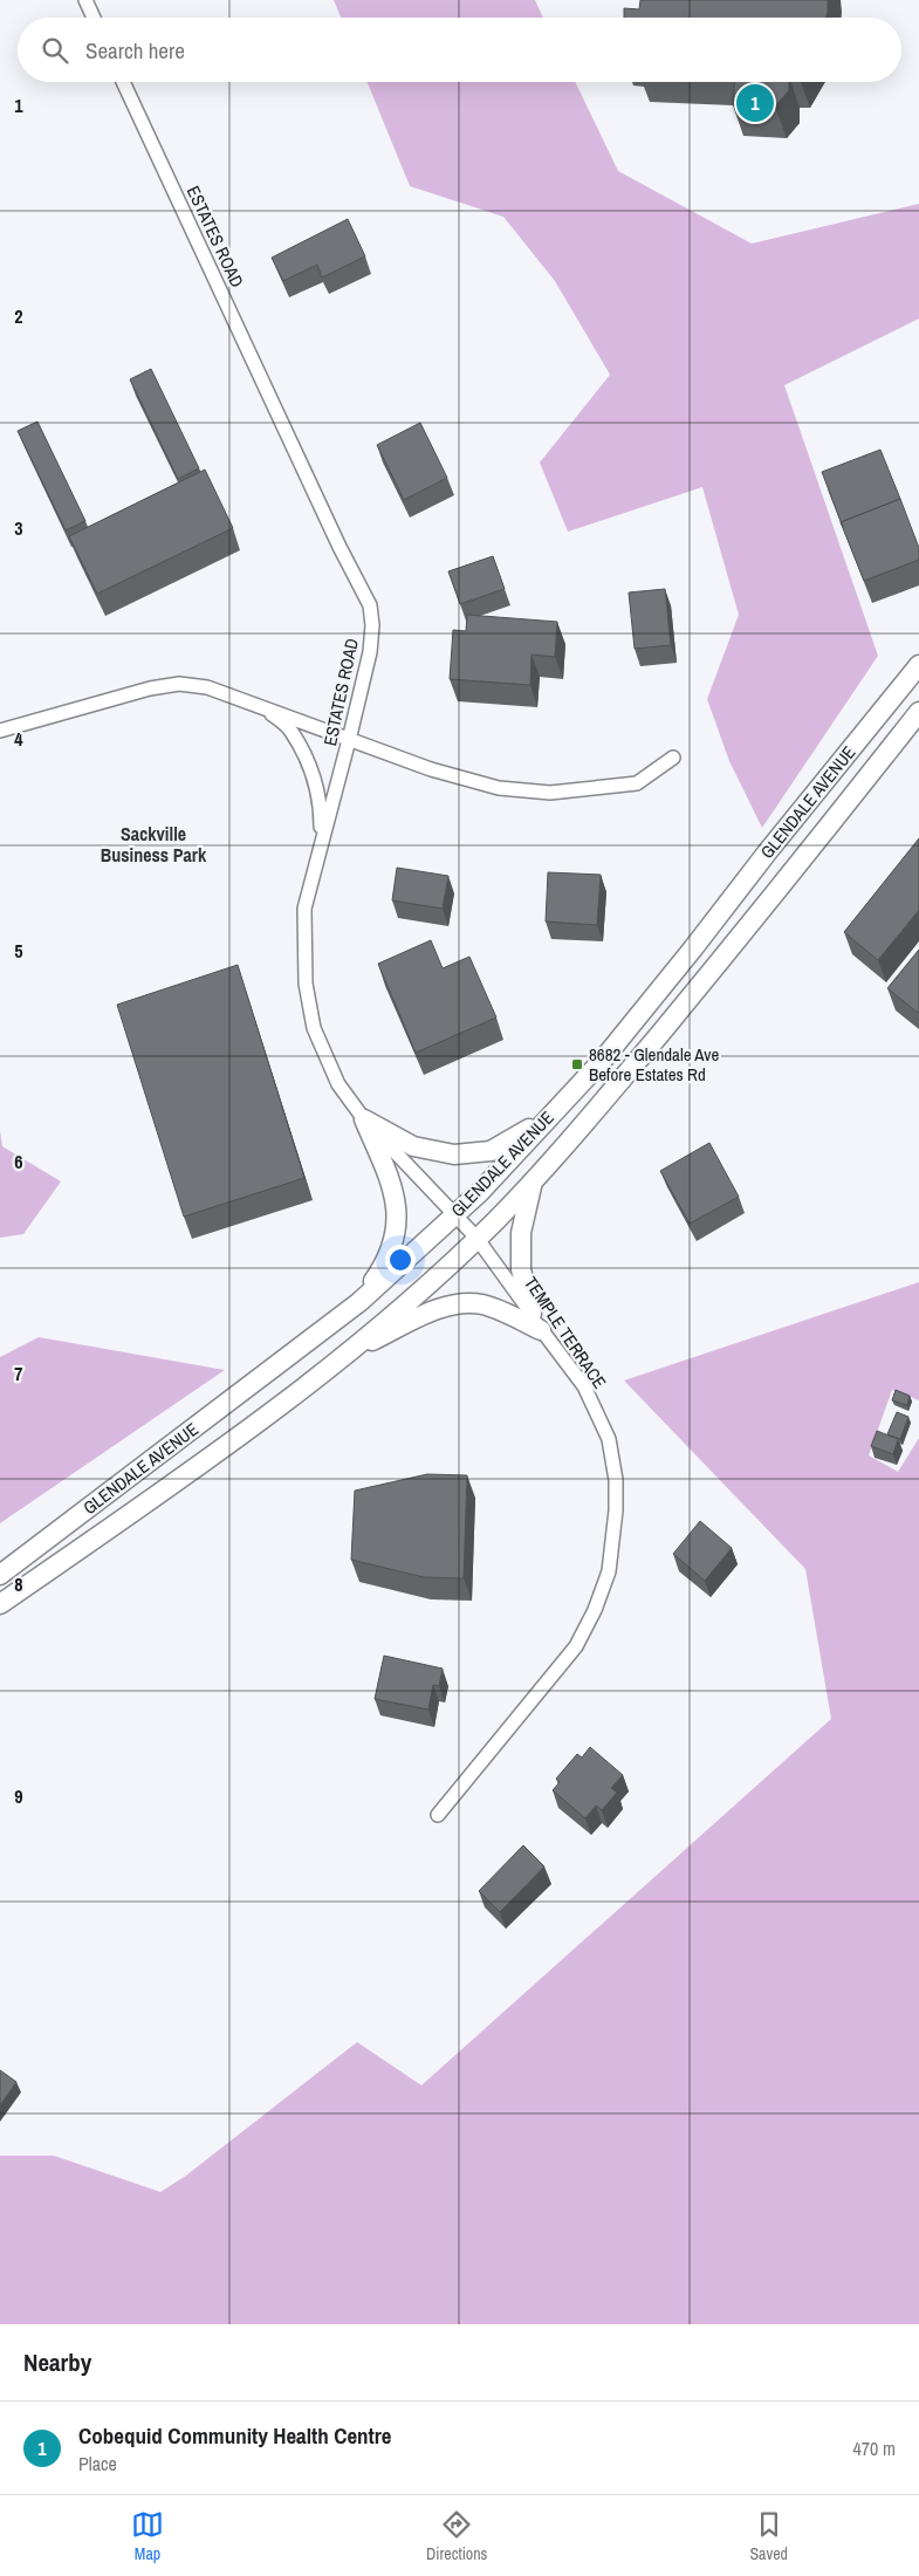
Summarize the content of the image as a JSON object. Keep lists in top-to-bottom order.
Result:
{
  "streets": {
    "main road": ["GLENDALE AVENUE"],
    "street": ["ESTATES ROAD", "TEMPLE TERRACE"]
  },
  "crossings": [
    ["ESTATES ROAD", "GLENDALE AVENUE"],
    ["ESTATES ROAD", "TEMPLE TERRACE"],
    ["GLENDALE AVENUE", "TEMPLE TERRACE"]
  ],
  "districts": ["Sackville Business Park"],
  "places": {
    "transit": ["8682 - Glendale Ave Before Estates Rd"]
  },
  "page": {
    "search": "Search here",
    "pins": "1",
    "heading": "Nearby",
    "list": [
      {
        "mark": "1",
        "name": "Cobequid Community Health Centre",
        "note": "Place",
        "value": "470 m"
      }
    ],
    "nav": ["Map", "Directions", "Saved"]
  },
  "grid": {
    "rows": [
      "1",
      "2",
      "3",
      "4",
      "5",
      "6",
      "7",
      "8",
      "9"
    ]
  }
}
